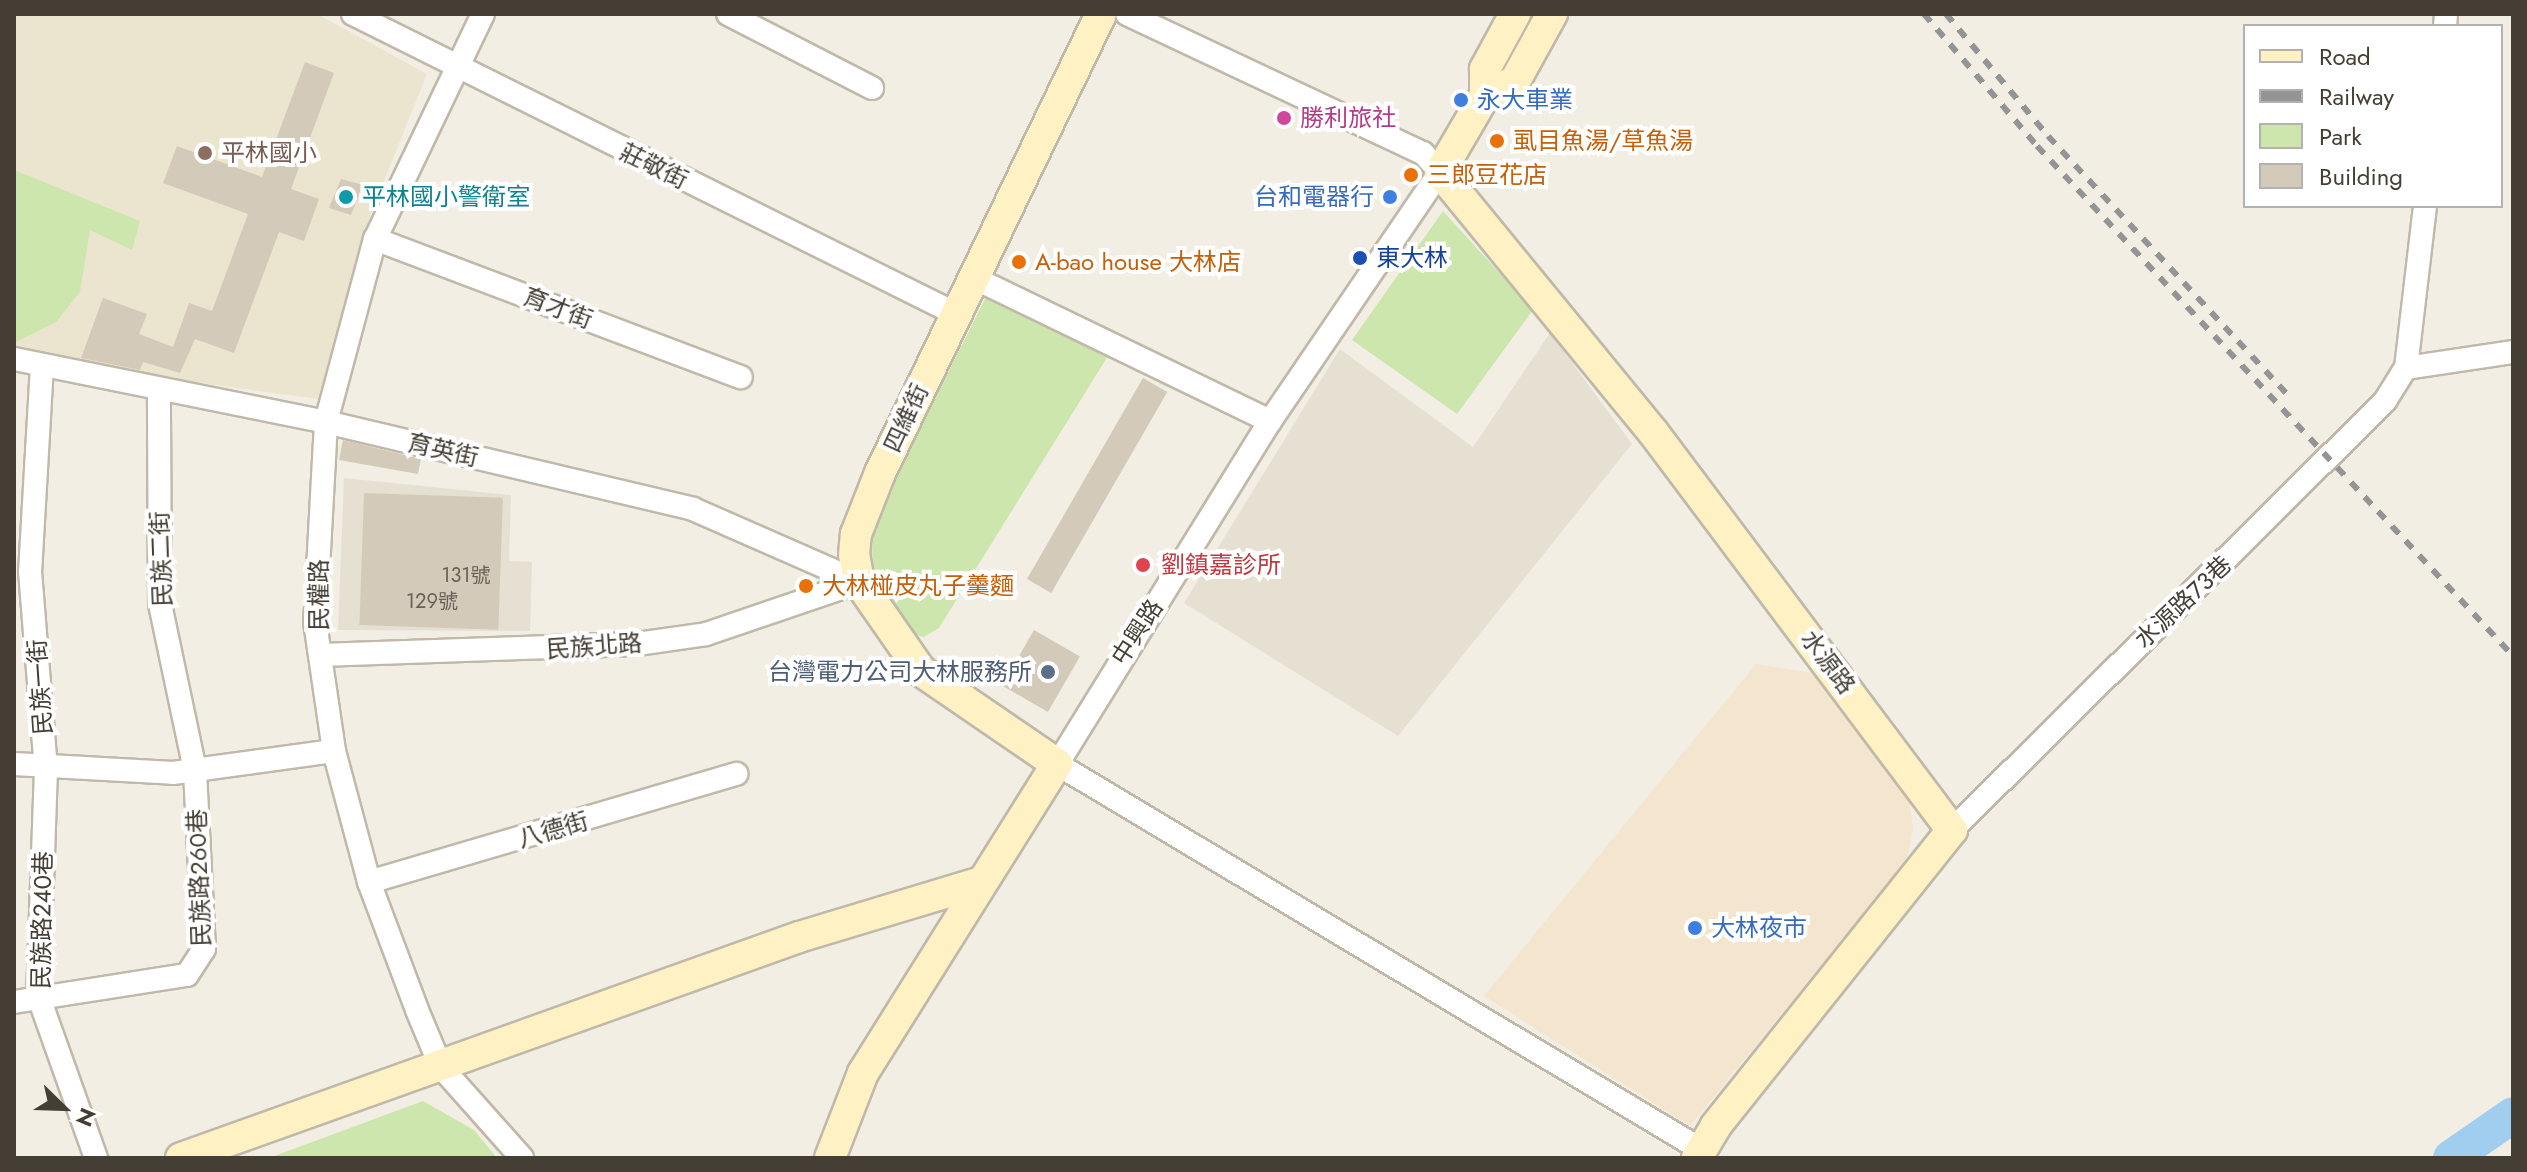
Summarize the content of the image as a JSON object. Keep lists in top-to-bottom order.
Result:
{
  "streets": {
    "street": [
      "莊敬街",
      "育才街",
      "四維街",
      "育英街",
      "民族二街",
      "民權路",
      "水源路73巷",
      "中興路",
      "民族北路",
      "水源路",
      "民族一街",
      "八德街",
      "民族路260巷",
      "民族路240巷"
    ]
  },
  "crossings": [
    ["莊敬街", "四維街"],
    ["莊敬街", "民權路"],
    ["育才街", "民權路"],
    ["四維街", "育英街"],
    ["四維街", "民族北路"],
    ["育英街", "民族二街"],
    ["育英街", "民權路"],
    ["育英街", "民族北路"],
    ["育英街", "民族一街"],
    ["民族二街", "民族路260巷"],
    ["民權路", "民族北路"],
    ["民權路", "八德街"],
    ["水源路73巷", "水源路"],
    ["中興路", "水源路"],
    ["民族一街", "民族路240巷"],
    ["民族路260巷", "民族路240巷"]
  ],
  "places": [
    "永大車業",
    "勝利旅社",
    "虱目魚湯/草魚湯",
    "平林國小",
    "三郎豆花店",
    "平林國小警衛室",
    "台和電器行",
    "東大林",
    "A-bao house 大林店",
    "劉鎮嘉診所",
    "大林椪皮丸子羹麵",
    "台灣電力公司大林服務所",
    "大林夜市"
  ],
  "house_numbers": ["131號", "129號"],
  "legend": [
    "Road",
    "Railway",
    "Park",
    "Building"
  ],
  "north": "bottom right"
}
